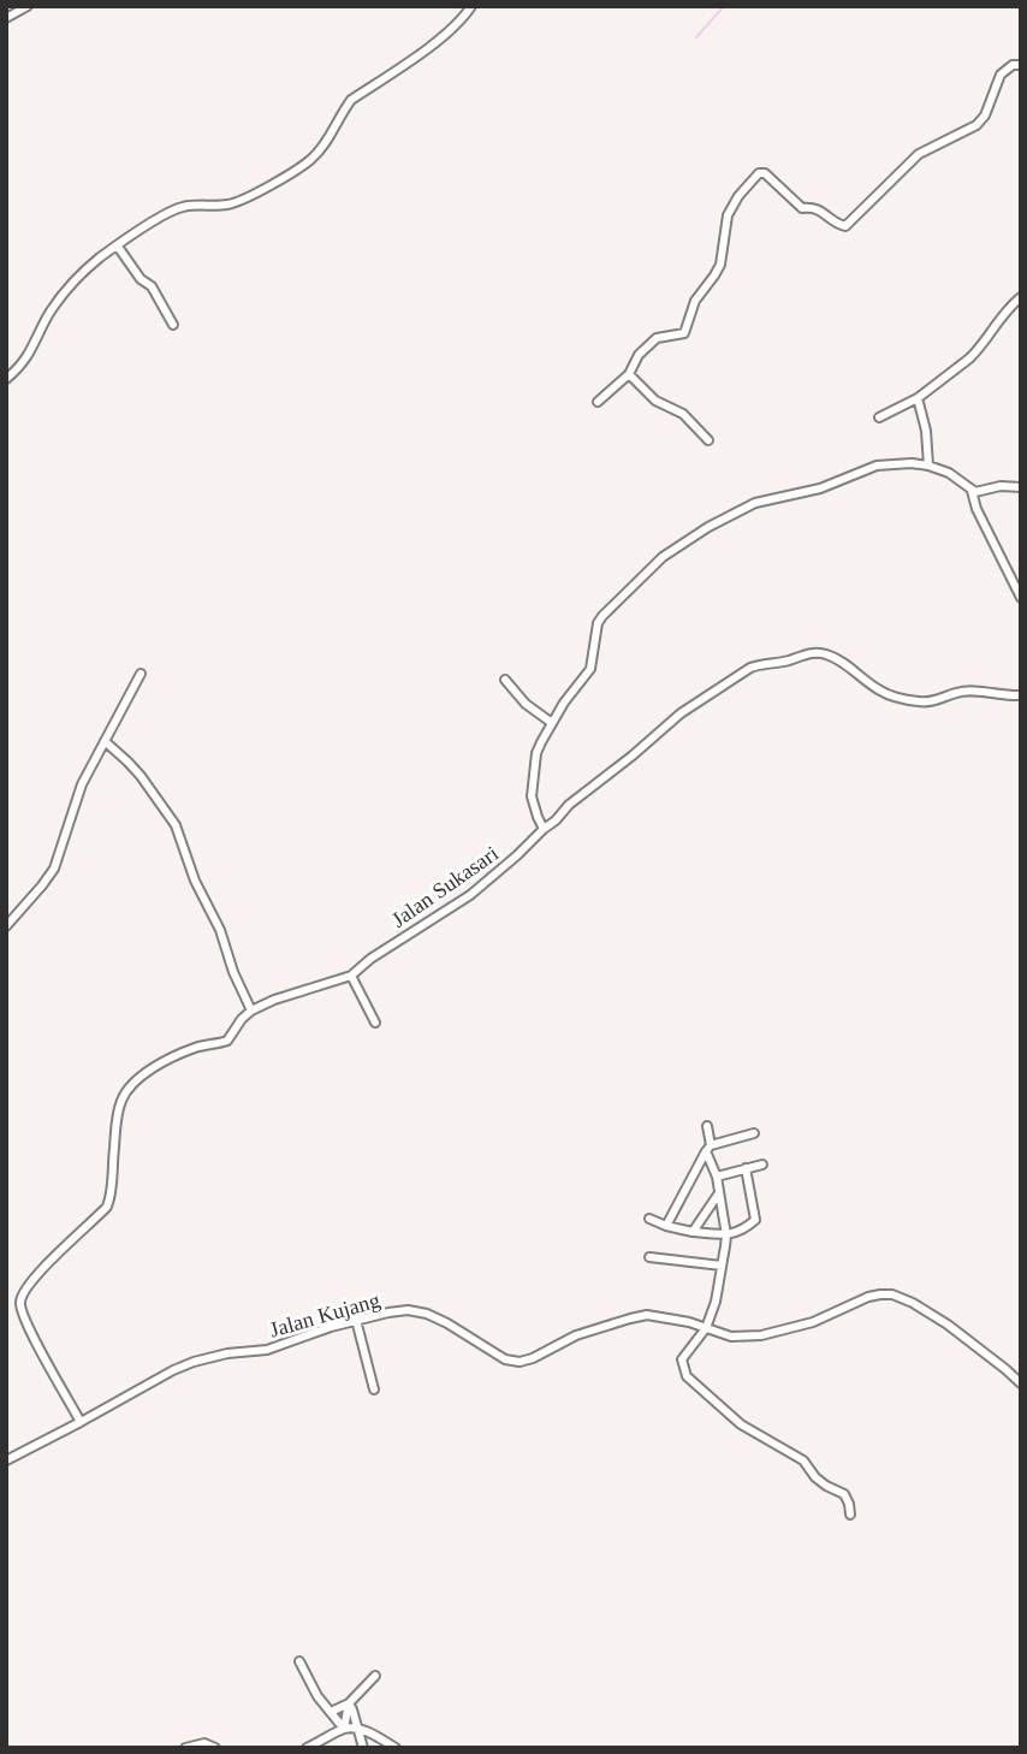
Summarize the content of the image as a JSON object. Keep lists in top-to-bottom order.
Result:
{
  "streets": {
    "street": ["Jalan Sukasari", "Jalan Kujang"]
  },
  "crossings": [
    ["Jalan Sukasari", "Jalan Kujang"]
  ]
}
